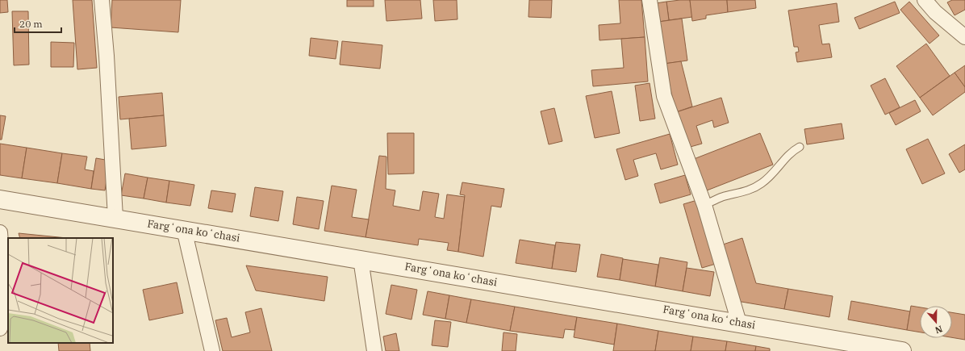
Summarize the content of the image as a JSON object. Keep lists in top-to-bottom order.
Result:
{
  "streets": {
    "street": ["Fargʻona koʻchasi"]
  },
  "scale_bar": "20 m",
  "north": "bottom"
}
